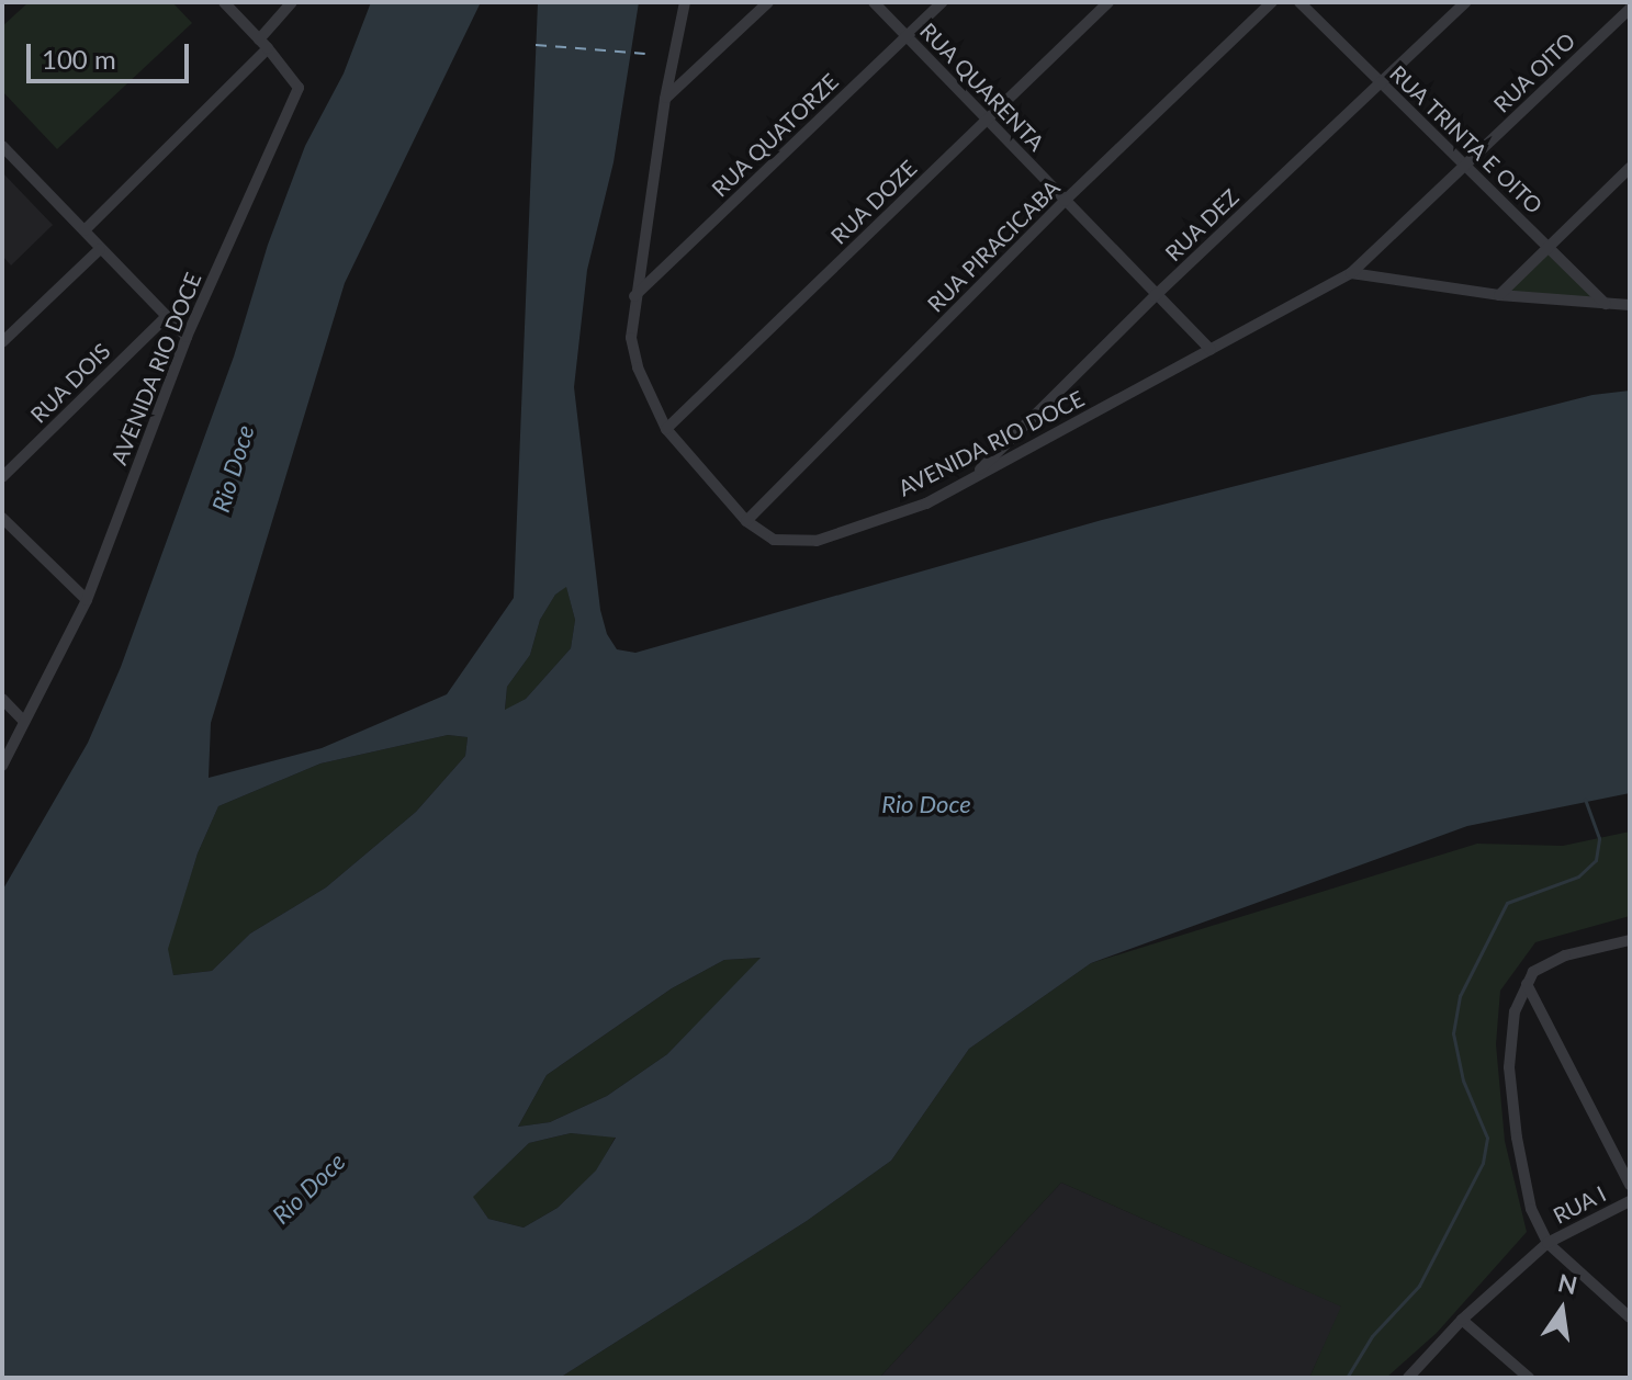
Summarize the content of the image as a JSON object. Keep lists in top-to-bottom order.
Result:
{
  "streets": {
    "street": [
      "RUA OITO",
      "RUA QUARENTA",
      "RUA QUATORZE",
      "RUA TRINTA E OITO",
      "RUA DOZE",
      "RUA DEZ",
      "RUA PIRACICABA",
      "AVENIDA RIO DOCE",
      "RUA DOIS",
      "RUA I"
    ]
  },
  "crossings": [
    ["RUA OITO", "RUA TRINTA E OITO"],
    ["RUA OITO", "AVENIDA RIO DOCE"],
    ["RUA QUARENTA", "RUA QUATORZE"],
    ["RUA QUARENTA", "RUA DOZE"],
    ["RUA QUARENTA", "RUA DEZ"],
    ["RUA QUARENTA", "RUA PIRACICABA"],
    ["RUA QUARENTA", "AVENIDA RIO DOCE"],
    ["RUA QUATORZE", "AVENIDA RIO DOCE"],
    ["RUA TRINTA E OITO", "RUA DEZ"],
    ["RUA DOZE", "AVENIDA RIO DOCE"],
    ["RUA DEZ", "AVENIDA RIO DOCE"],
    ["RUA PIRACICABA", "AVENIDA RIO DOCE"]
  ],
  "water": ["Rio Doce"],
  "scale_bar": "100 m",
  "north": "top"
}
